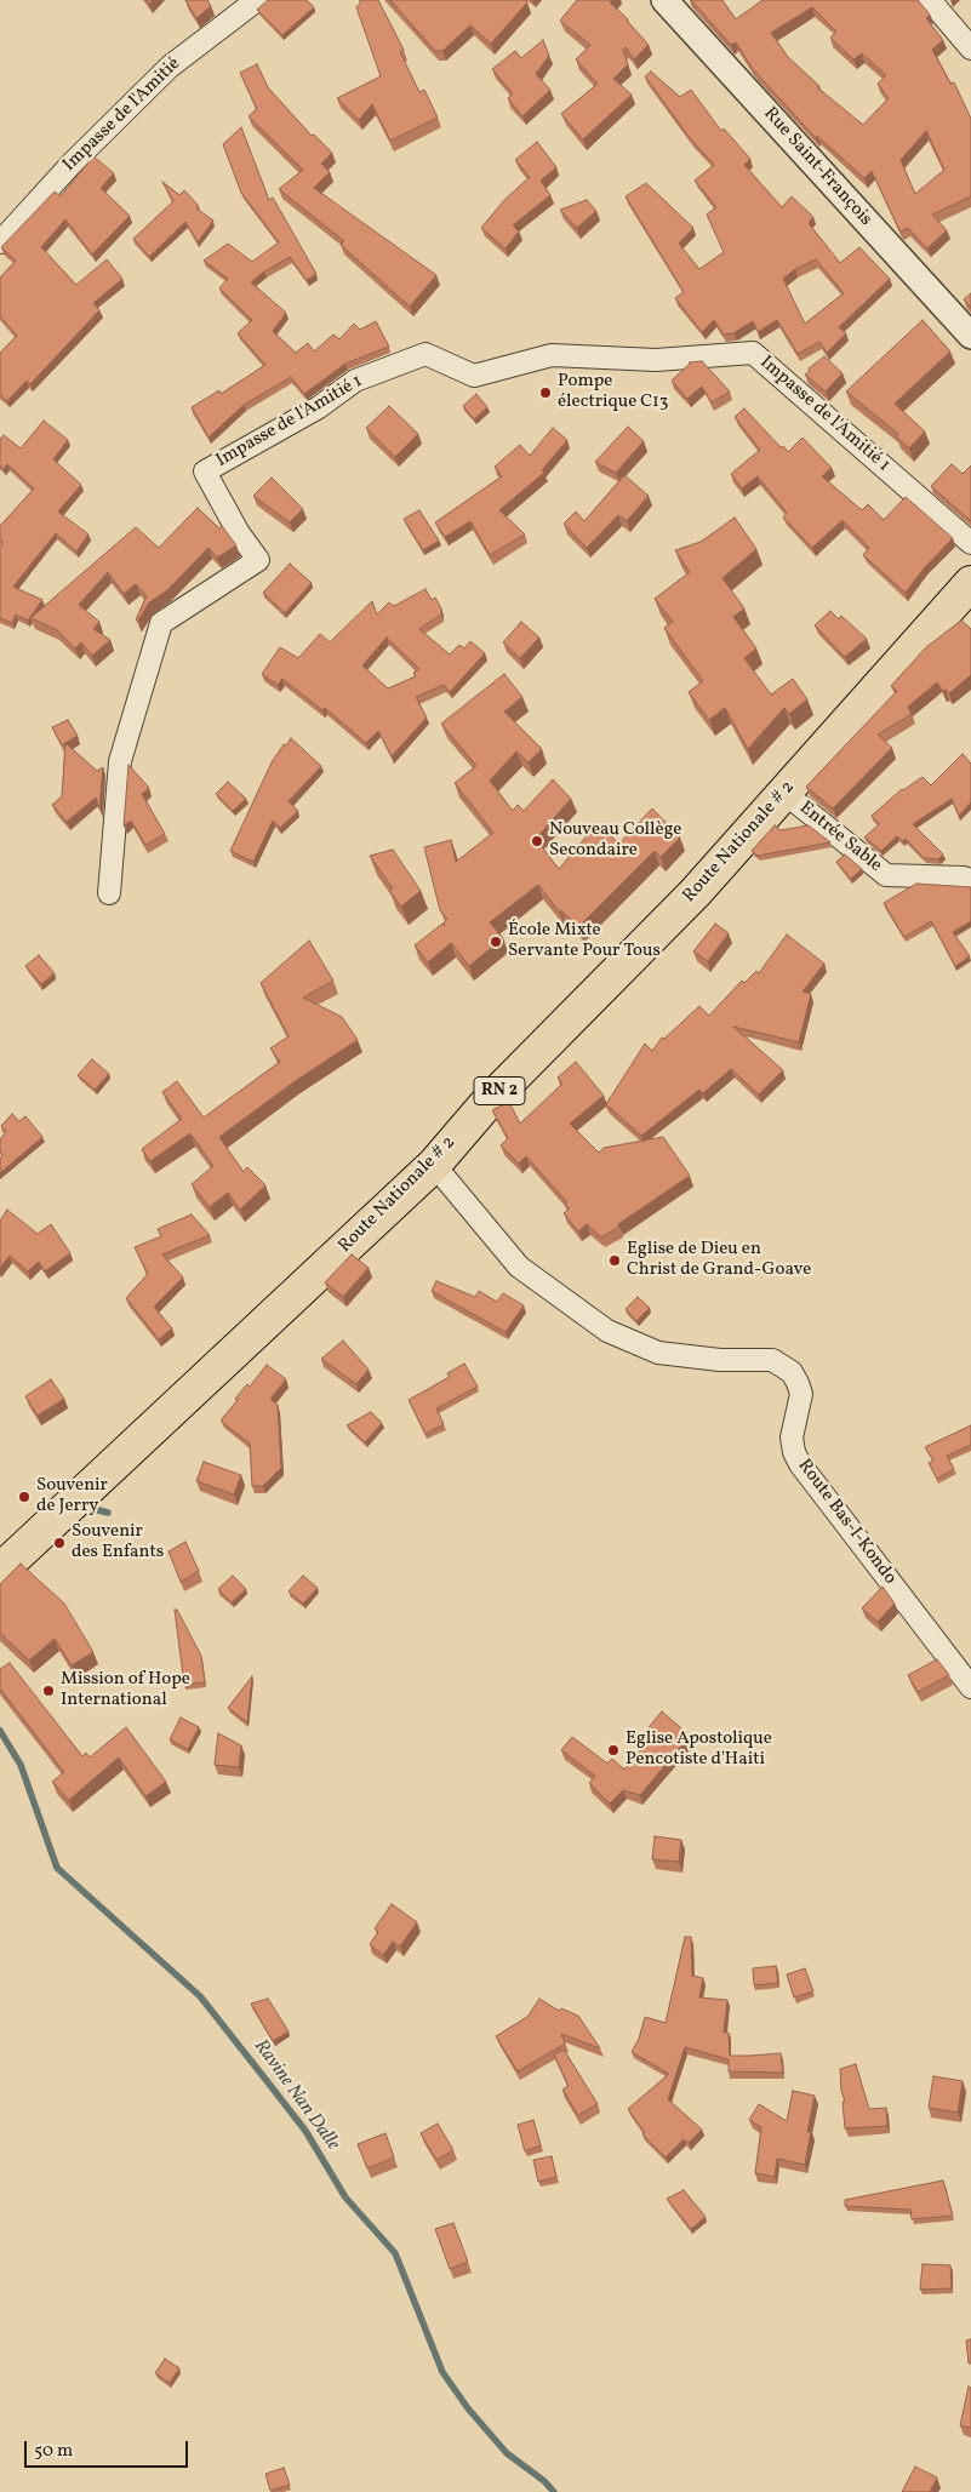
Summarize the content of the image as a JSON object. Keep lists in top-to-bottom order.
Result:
{
  "streets": {
    "main road": ["Route Nationale # 2", "RN 2"],
    "street": [
      "Impasse de l'Amitié",
      "Rue Saint-François",
      "Impasse de l'Amitié 1",
      "Entrée Sable",
      "Route Bas-I-Kondo"
    ]
  },
  "crossings": [
    ["Entrée Sable", "Route Nationale # 2"],
    ["Route Nationale # 2", "Route Bas-I-Kondo"]
  ],
  "water": ["Ravine Nan Dalle"],
  "places": [
    "Pompe électrique C13",
    "Nouveau Collège Secondaire",
    "École Mixte Servante Pour Tous",
    "Eglise de Dieu en Christ de Grand-Goave",
    "Souvenir de Jerry",
    "Souvenir des Enfants",
    "Mission of Hope International",
    "Eglise Apostolique Pencotiste d'Haiti"
  ],
  "scale_bar": "50 m"
}
